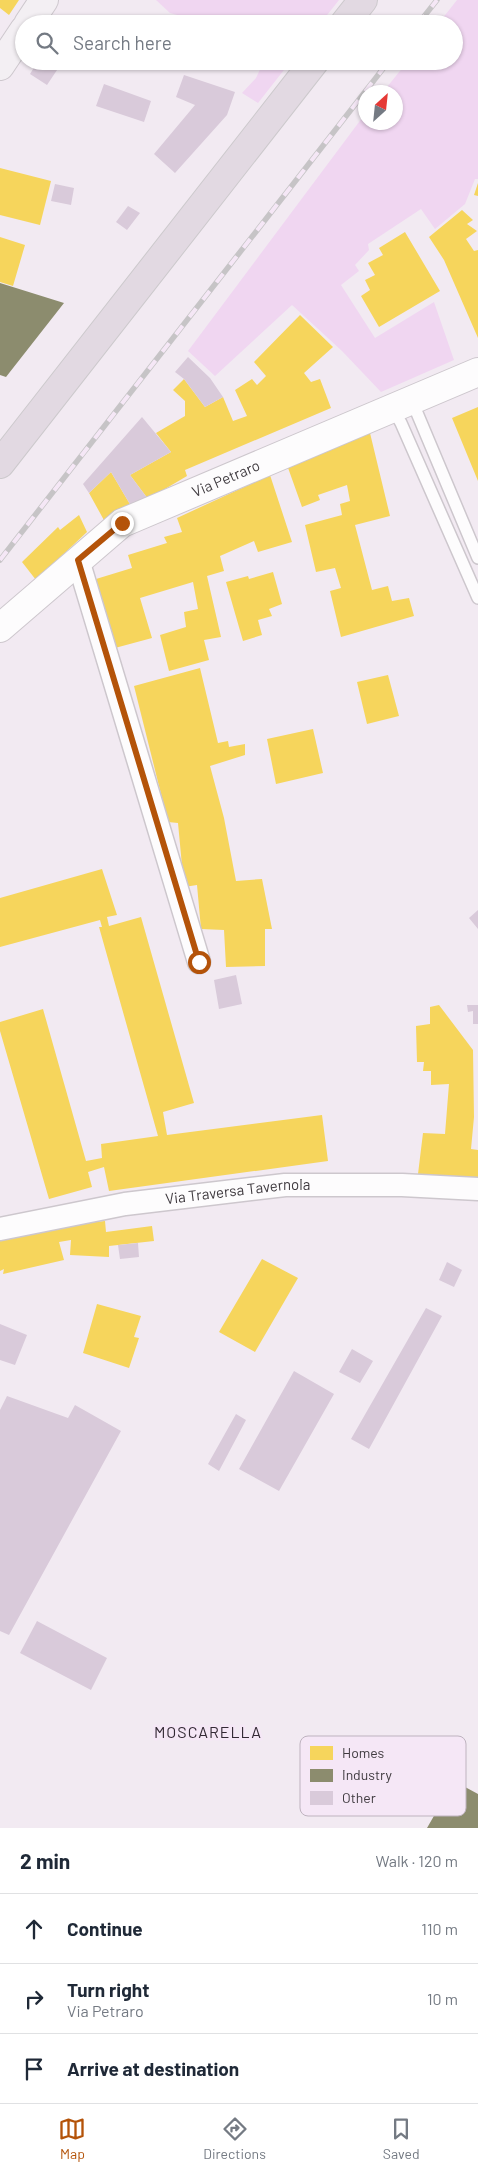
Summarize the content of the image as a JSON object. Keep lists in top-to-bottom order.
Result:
{
  "streets": {
    "street": ["Via Petraro", "Via Traversa Tavernola"]
  },
  "districts": ["MOSCARELLA"],
  "legend": ["Homes", "Industry", "Other"],
  "north": "top right",
  "page": {
    "search": "Search here",
    "heading": ["2 min", "Walk · 120 m"],
    "list": [
      ["Continue", "110 m"],
      ["Turn right", "Via Petraro", "10 m"],
      "Arrive at destination"
    ],
    "nav": ["Map", "Directions", "Saved"]
  }
}
